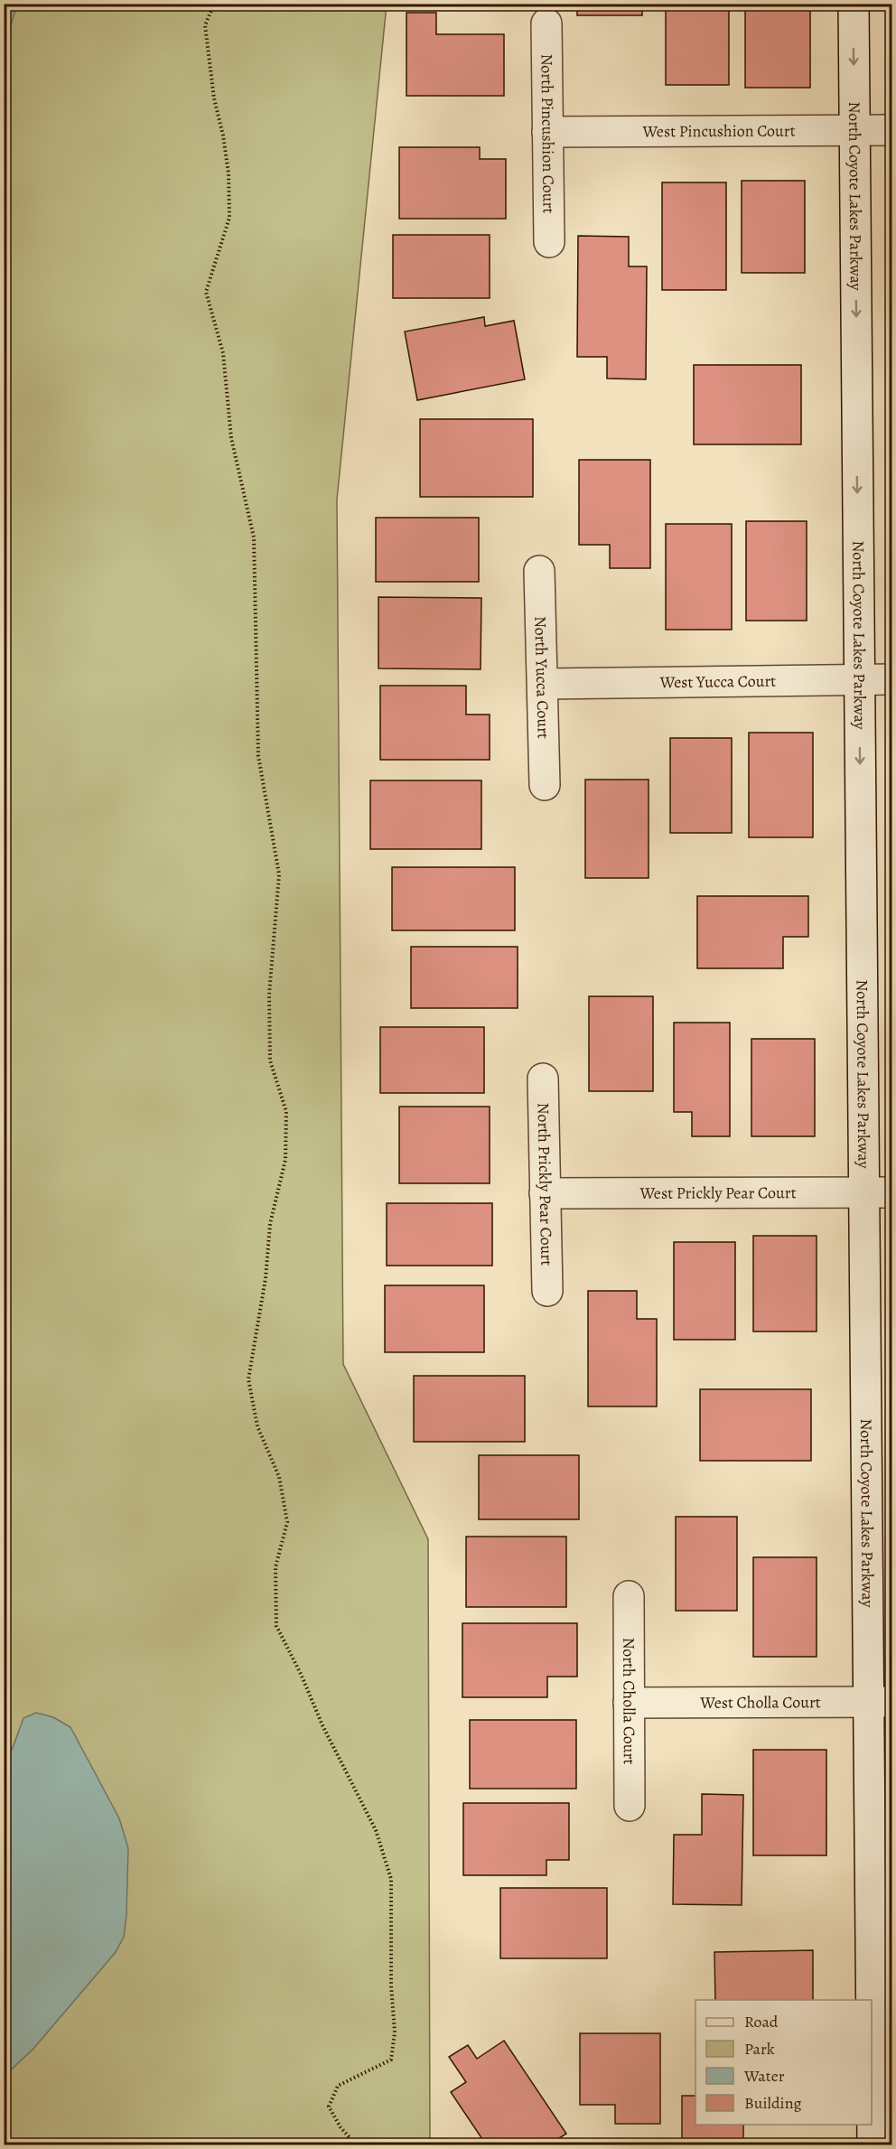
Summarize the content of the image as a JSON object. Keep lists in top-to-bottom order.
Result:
{
  "streets": {
    "street": [
      "West Pincushion Court",
      "North Pincushion Court",
      "North Coyote Lakes Parkway",
      "North Yucca Court",
      "West Yucca Court",
      "North Prickly Pear Court",
      "West Prickly Pear Court",
      "North Cholla Court",
      "West Cholla Court"
    ]
  },
  "crossings": [
    ["West Pincushion Court", "North Pincushion Court"],
    ["West Pincushion Court", "North Coyote Lakes Parkway"],
    ["North Coyote Lakes Parkway", "West Yucca Court"],
    ["North Coyote Lakes Parkway", "West Prickly Pear Court"],
    ["North Coyote Lakes Parkway", "West Cholla Court"],
    ["North Yucca Court", "West Yucca Court"],
    ["North Prickly Pear Court", "West Prickly Pear Court"],
    ["North Cholla Court", "West Cholla Court"]
  ],
  "one_way": ["North Coyote Lakes Parkway"],
  "legend": [
    "Road",
    "Park",
    "Water",
    "Building"
  ]
}
